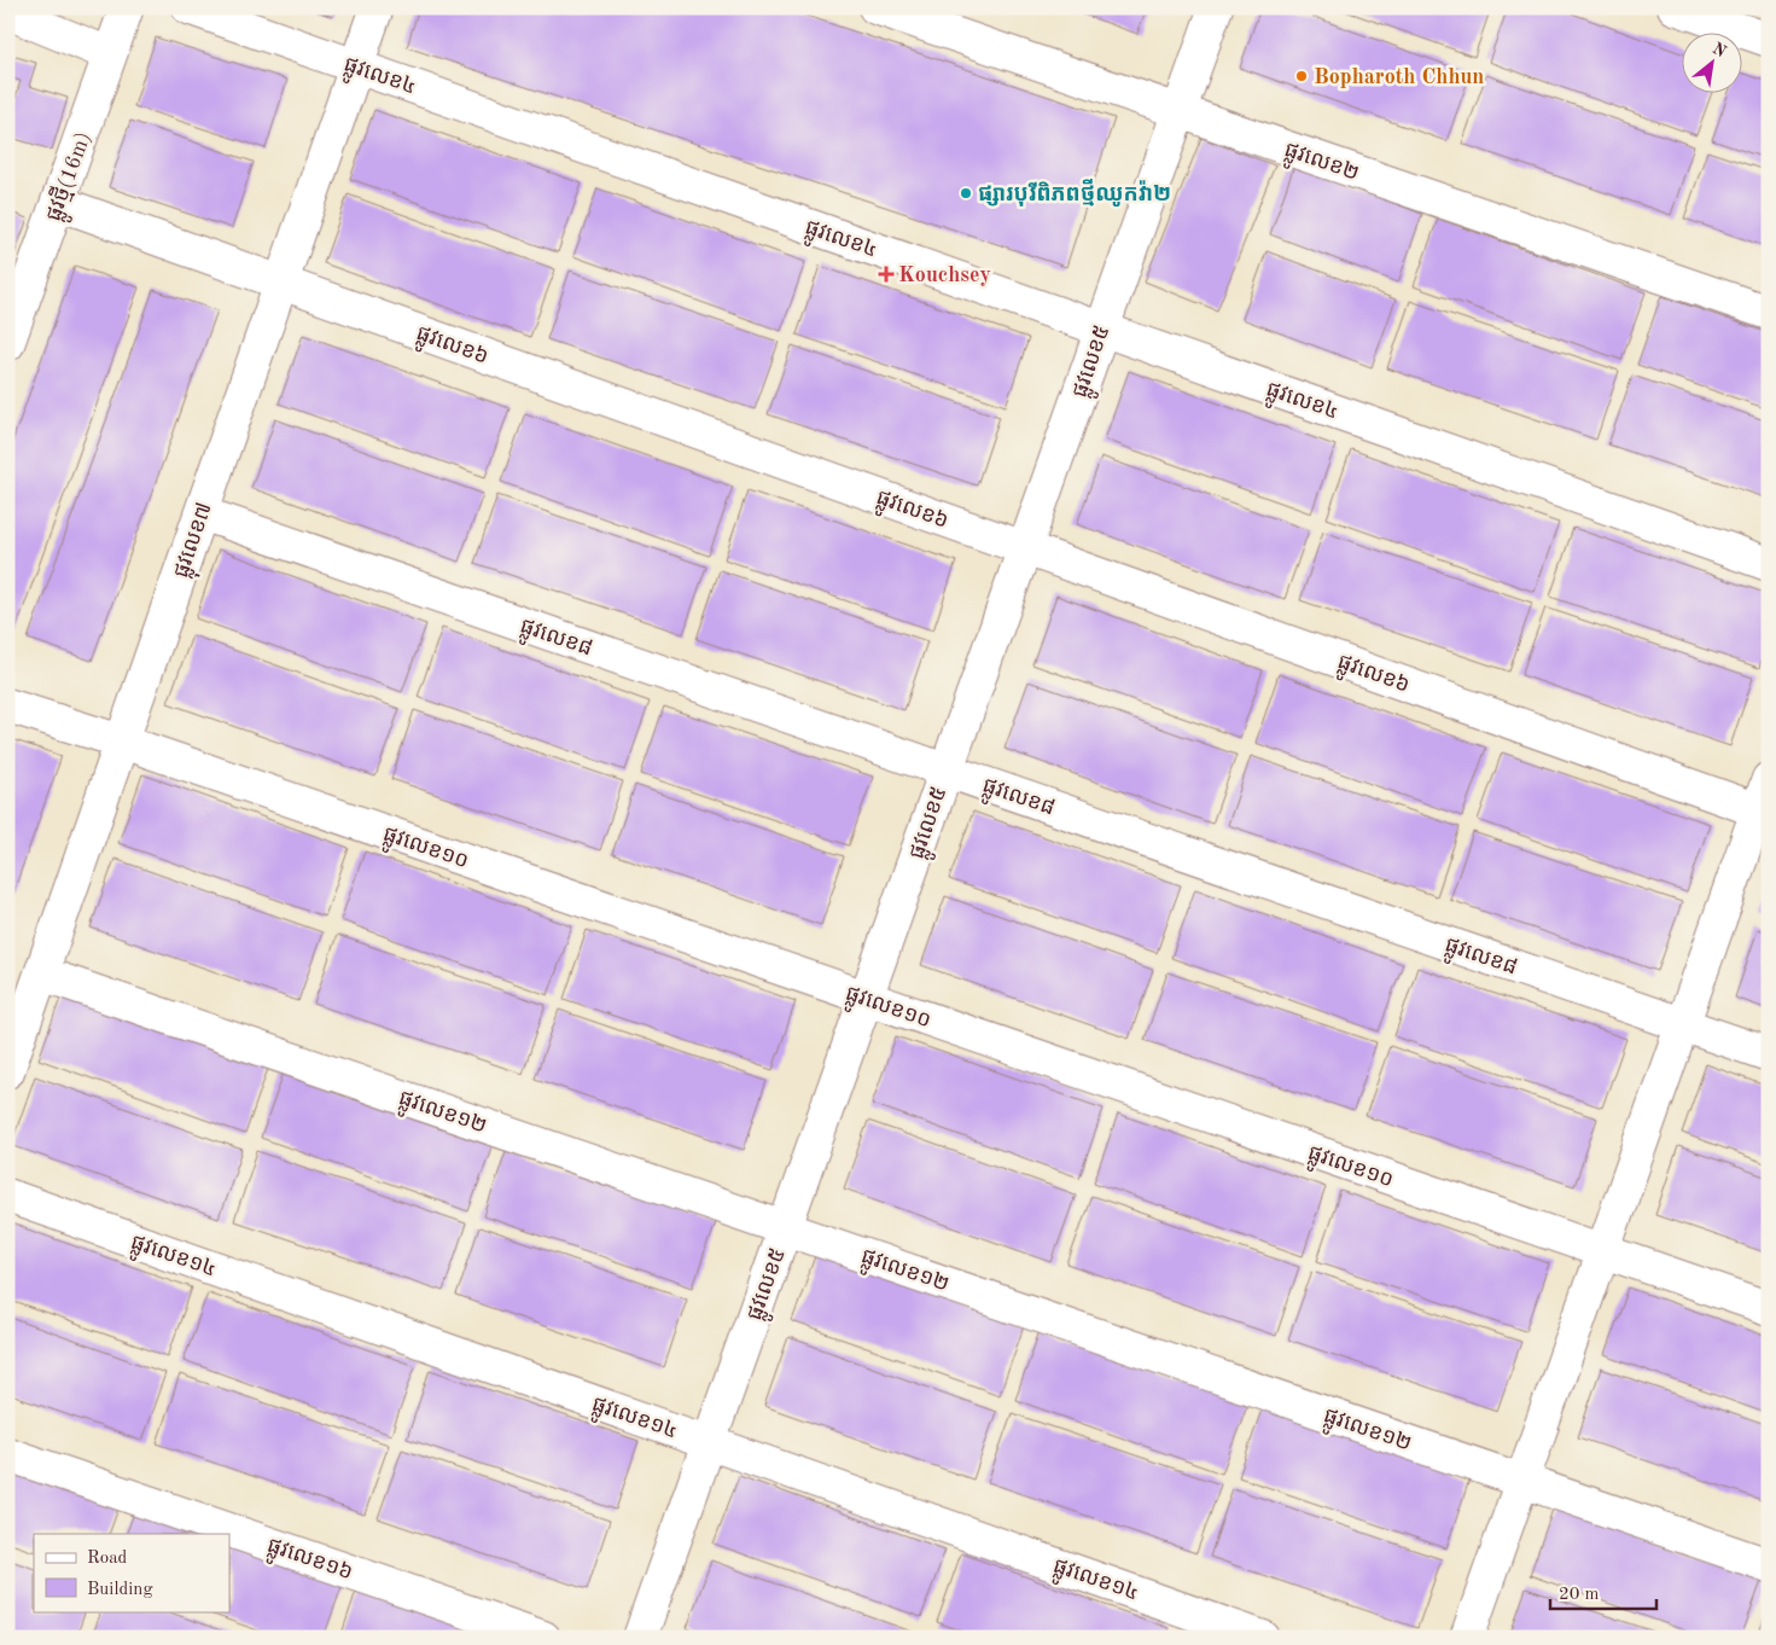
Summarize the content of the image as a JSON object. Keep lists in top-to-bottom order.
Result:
{
  "streets": {
    "street": [
      "ផ្លូវលេខ៤",
      "ផ្លូវលេខ២",
      "ផ្លូវថ្មី(16m)",
      "ផ្លូវលេខ៦",
      "ផ្លូវលេខ៥",
      "ផ្លុវលេខ៧",
      "ផ្លូវលេខ៨",
      "ផ្លូវលេខ១០",
      "ផ្លូវលេខ១២",
      "ផ្លូវលេខ១៤",
      "ផ្លូវលេខ១៦"
    ]
  },
  "crossings": [
    ["ផ្លូវលេខ៤", "ផ្លូវលេខ៥"],
    ["ផ្លូវលេខ៤", "ផ្លុវលេខ៧"],
    ["ផ្លូវលេខ២", "ផ្លូវលេខ៥"],
    ["ផ្លូវថ្មី(16m)", "ផ្លូវលេខ៦"],
    ["ផ្លូវលេខ៦", "ផ្លូវលេខ៥"],
    ["ផ្លូវលេខ៦", "ផ្លុវលេខ៧"],
    ["ផ្លូវលេខ៥", "ផ្លូវលេខ៨"],
    ["ផ្លូវលេខ៥", "ផ្លូវលេខ១០"],
    ["ផ្លូវលេខ៥", "ផ្លូវលេខ១២"],
    ["ផ្លូវលេខ៥", "ផ្លូវលេខ១៤"],
    ["ផ្លុវលេខ៧", "ផ្លូវលេខ៨"],
    ["ផ្លុវលេខ៧", "ផ្លូវលេខ១០"],
    ["ផ្លុវលេខ៧", "ផ្លូវលេខ១២"]
  ],
  "places": {
    "other": ["Bopharoth Chhun", "ផ្សារបុរីពិភពថ្មីឈូកវ៉ា២"],
    "health": ["Kouchsey"]
  },
  "legend": ["Road", "Building"],
  "scale_bar": "20 m",
  "north": "top right"
}
